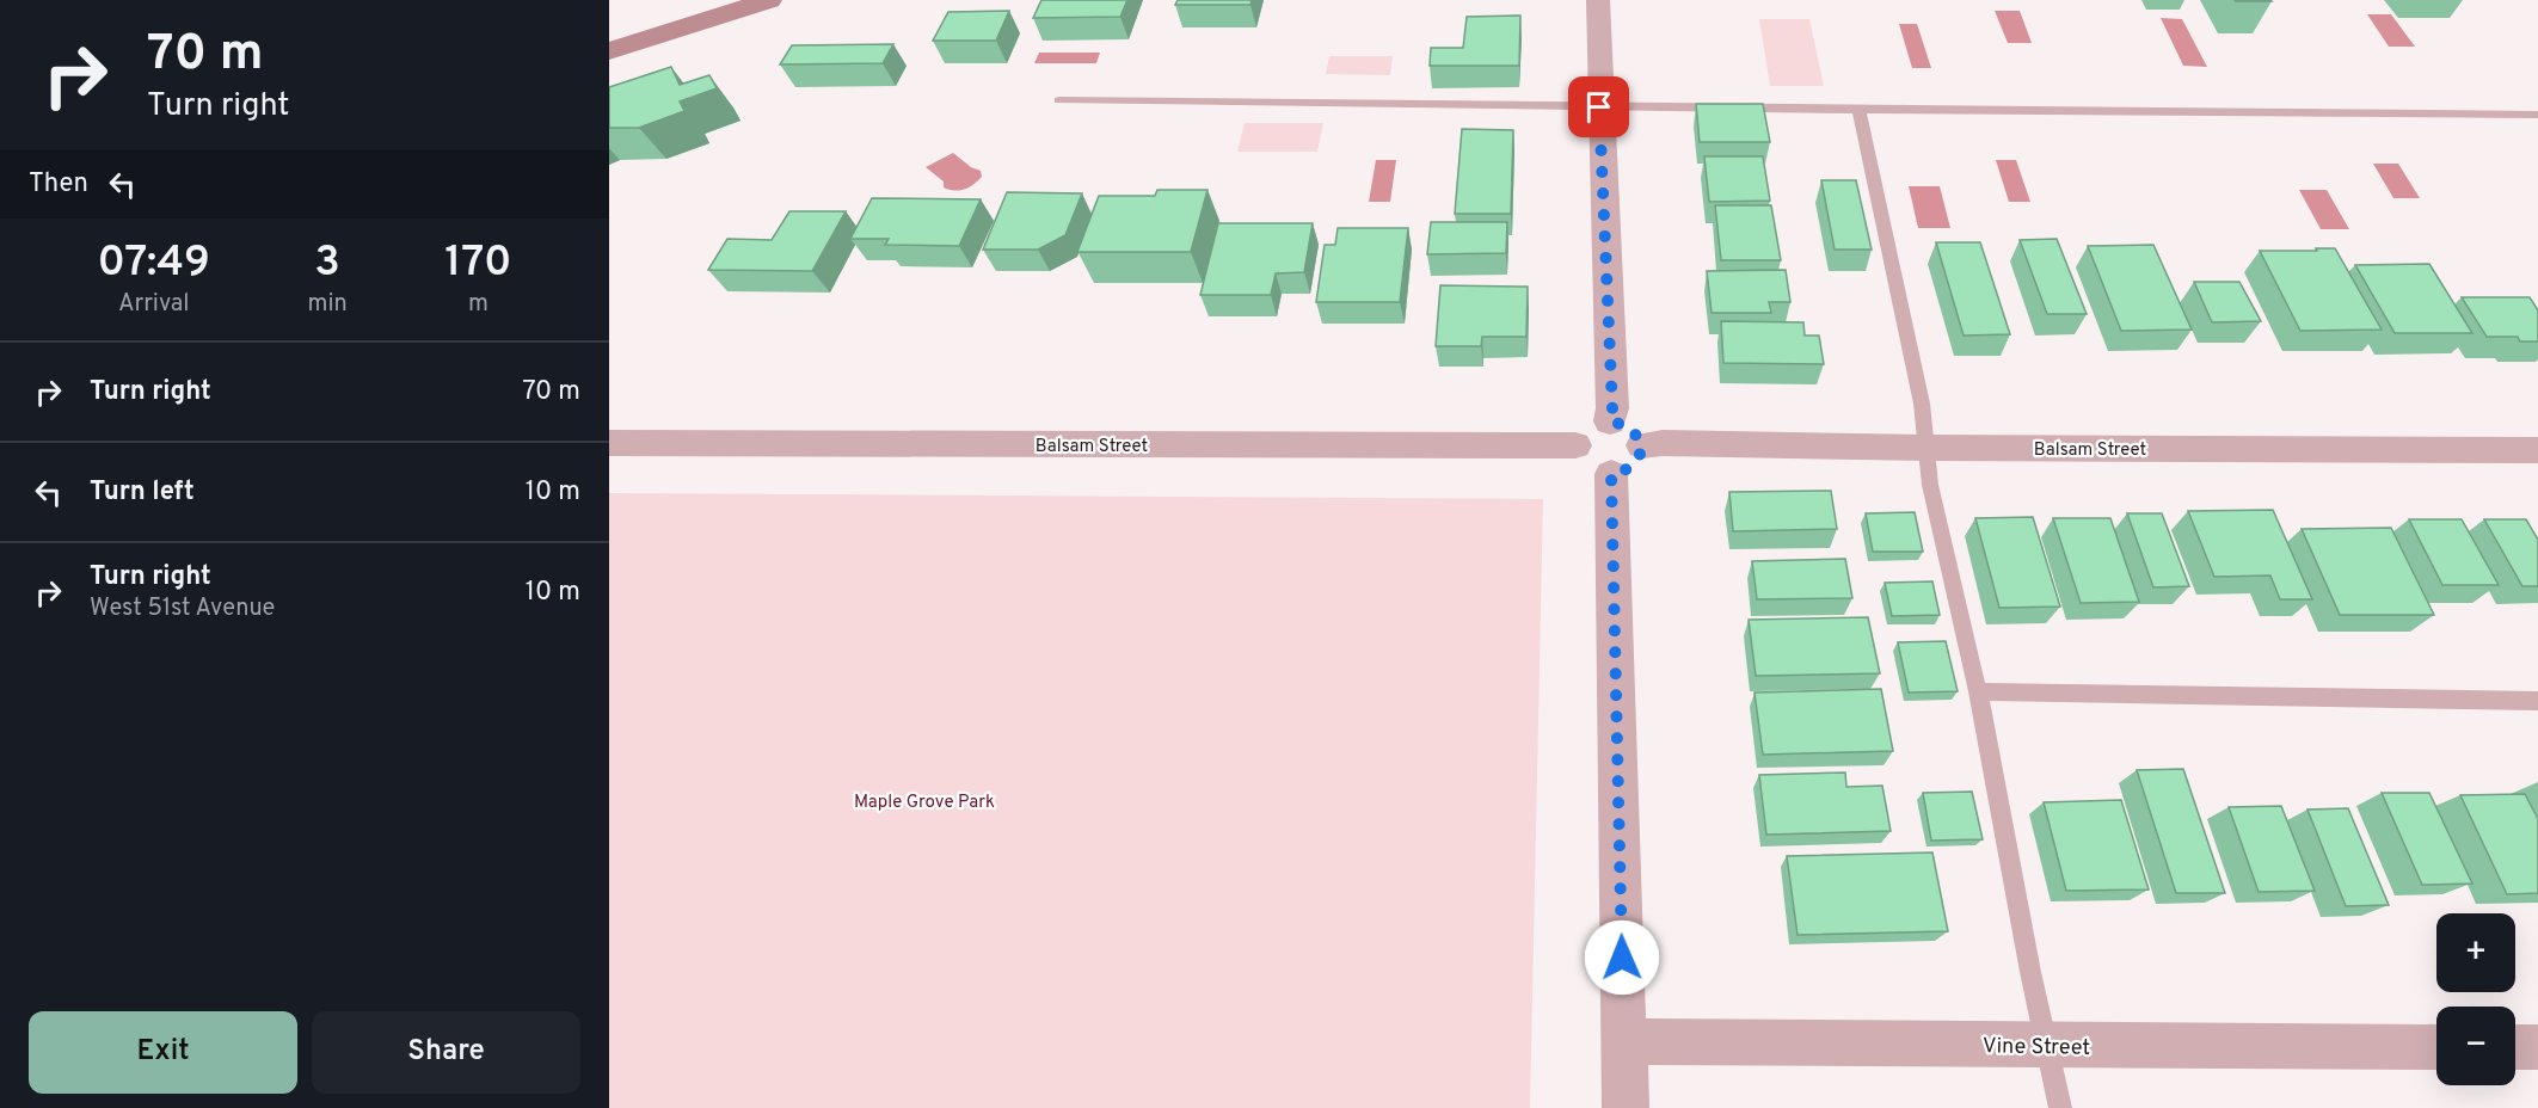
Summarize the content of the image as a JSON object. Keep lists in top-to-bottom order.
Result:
{
  "streets": {
    "street": ["Balsam Street", "Vine Street"]
  },
  "parks": ["Maple Grove Park"],
  "page": {
    "turn": ["70 m", "Turn right"],
    "then": "Then",
    "eta": [
      "07:49",
      "Arrival",
      "3",
      "min",
      "170",
      "m"
    ],
    "list": [
      {
        "name": "Turn right",
        "value": "70 m"
      },
      {
        "name": "Turn left",
        "value": "10 m"
      },
      {
        "name": "Turn right",
        "note": "West 51st Avenue",
        "value": "10 m"
      }
    ],
    "map_buttons": ["+", "−"],
    "buttons": ["Exit", "Share"]
  }
}
